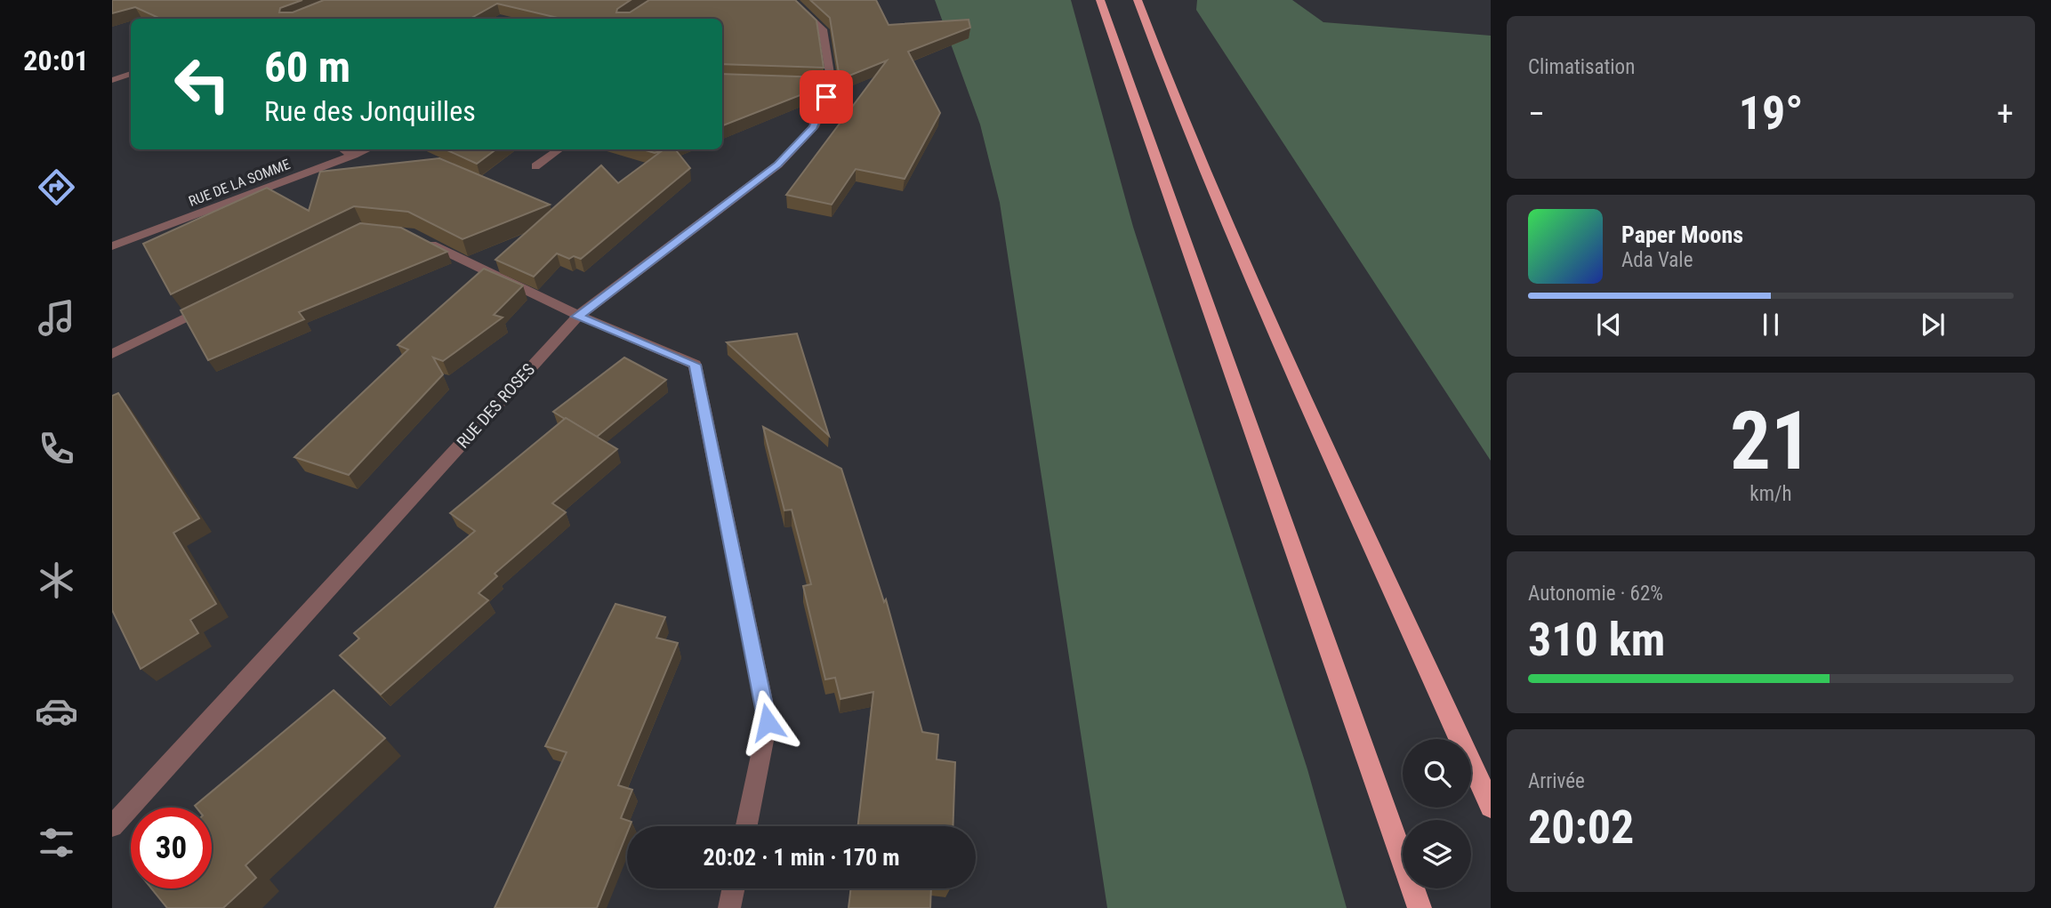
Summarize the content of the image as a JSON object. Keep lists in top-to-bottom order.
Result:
{
  "streets": {
    "street": ["RUE DE LA SOMME", "RUE DES ROSES"]
  },
  "page": {
    "tabs": "20:01",
    "tile": [
      "Climatisation",
      ["21", "km/h"],
      ["Autonomie · 62%", "310 km"],
      ["Arrivée", "20:02"]
    ],
    "turn": ["60 m", "Rue des Jonquilles"],
    "heat": ["−", "19°", "+"],
    "song": ["Paper Moons", "Ada Vale"],
    "limit": "30",
    "trip": "20:02 · 1 min · 170 m"
  }
}
